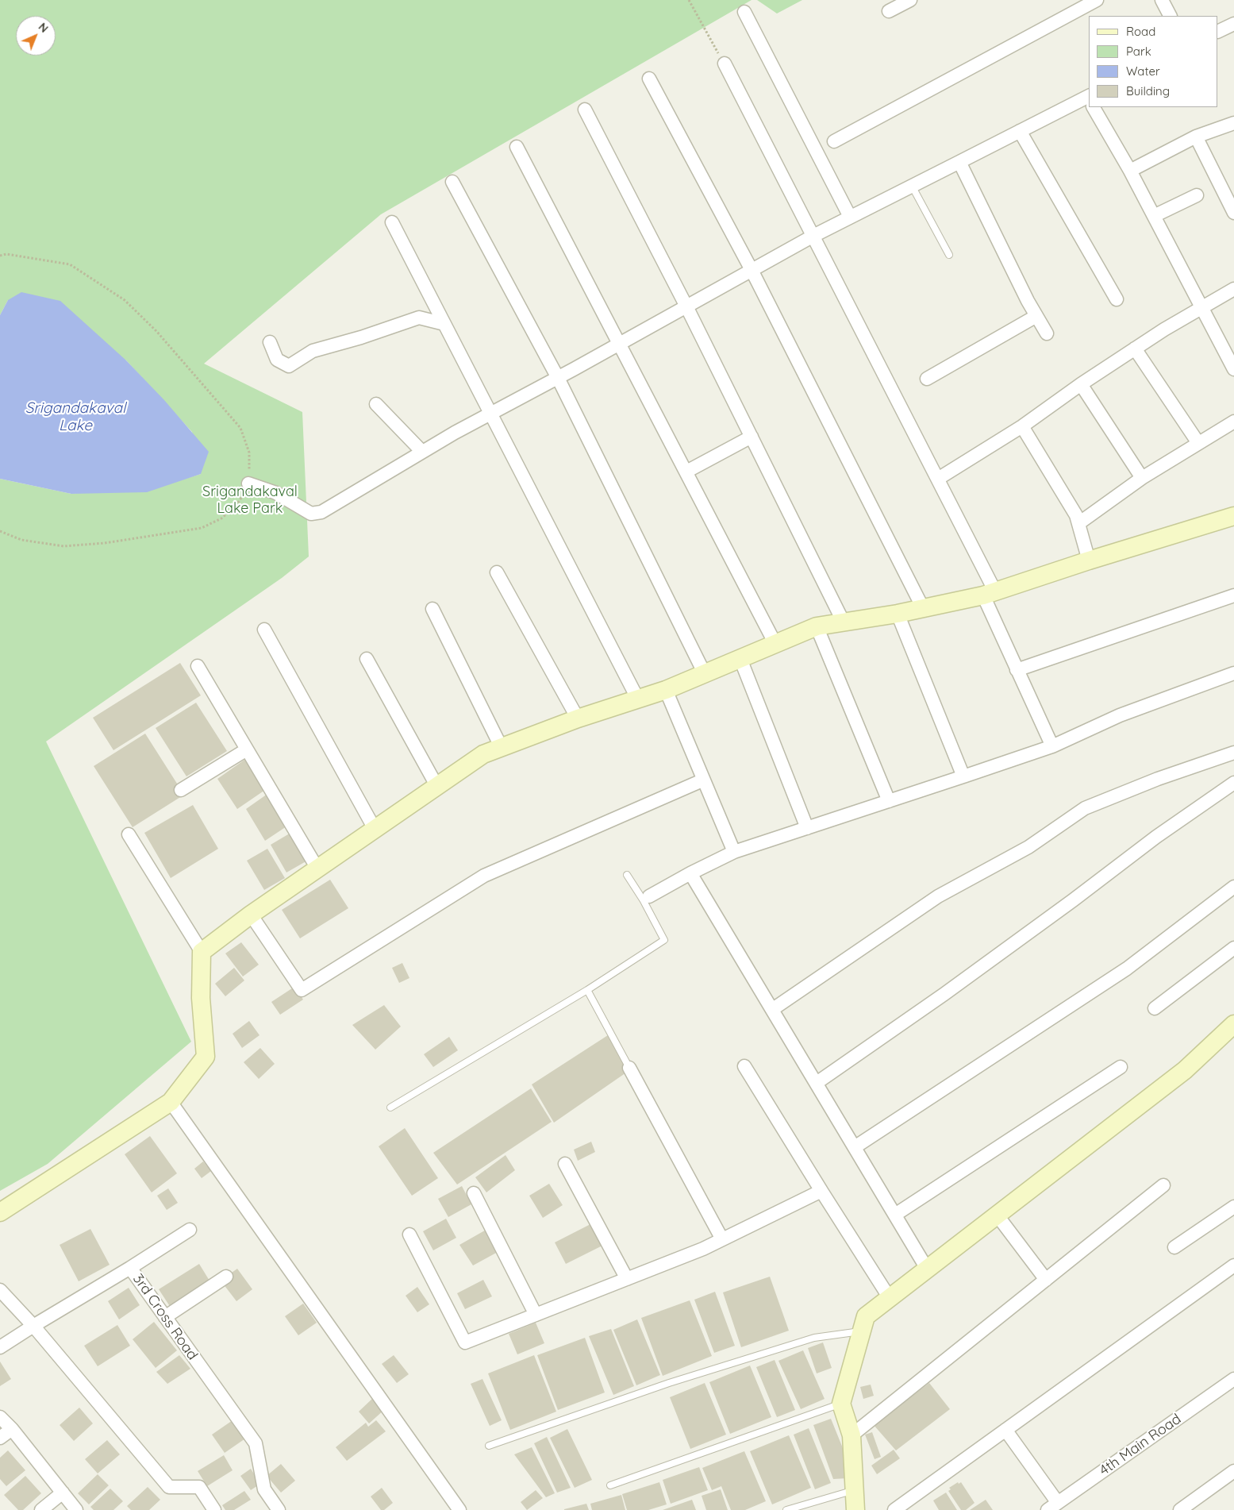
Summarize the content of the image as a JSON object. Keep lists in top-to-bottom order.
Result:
{
  "streets": {
    "street": ["3rd Cross Road", "4th Main Road"]
  },
  "water": ["Srigandakaval Lake"],
  "parks": ["Srigandakaval Lake Park"],
  "legend": [
    "Road",
    "Park",
    "Water",
    "Building"
  ],
  "north": "top right"
}
